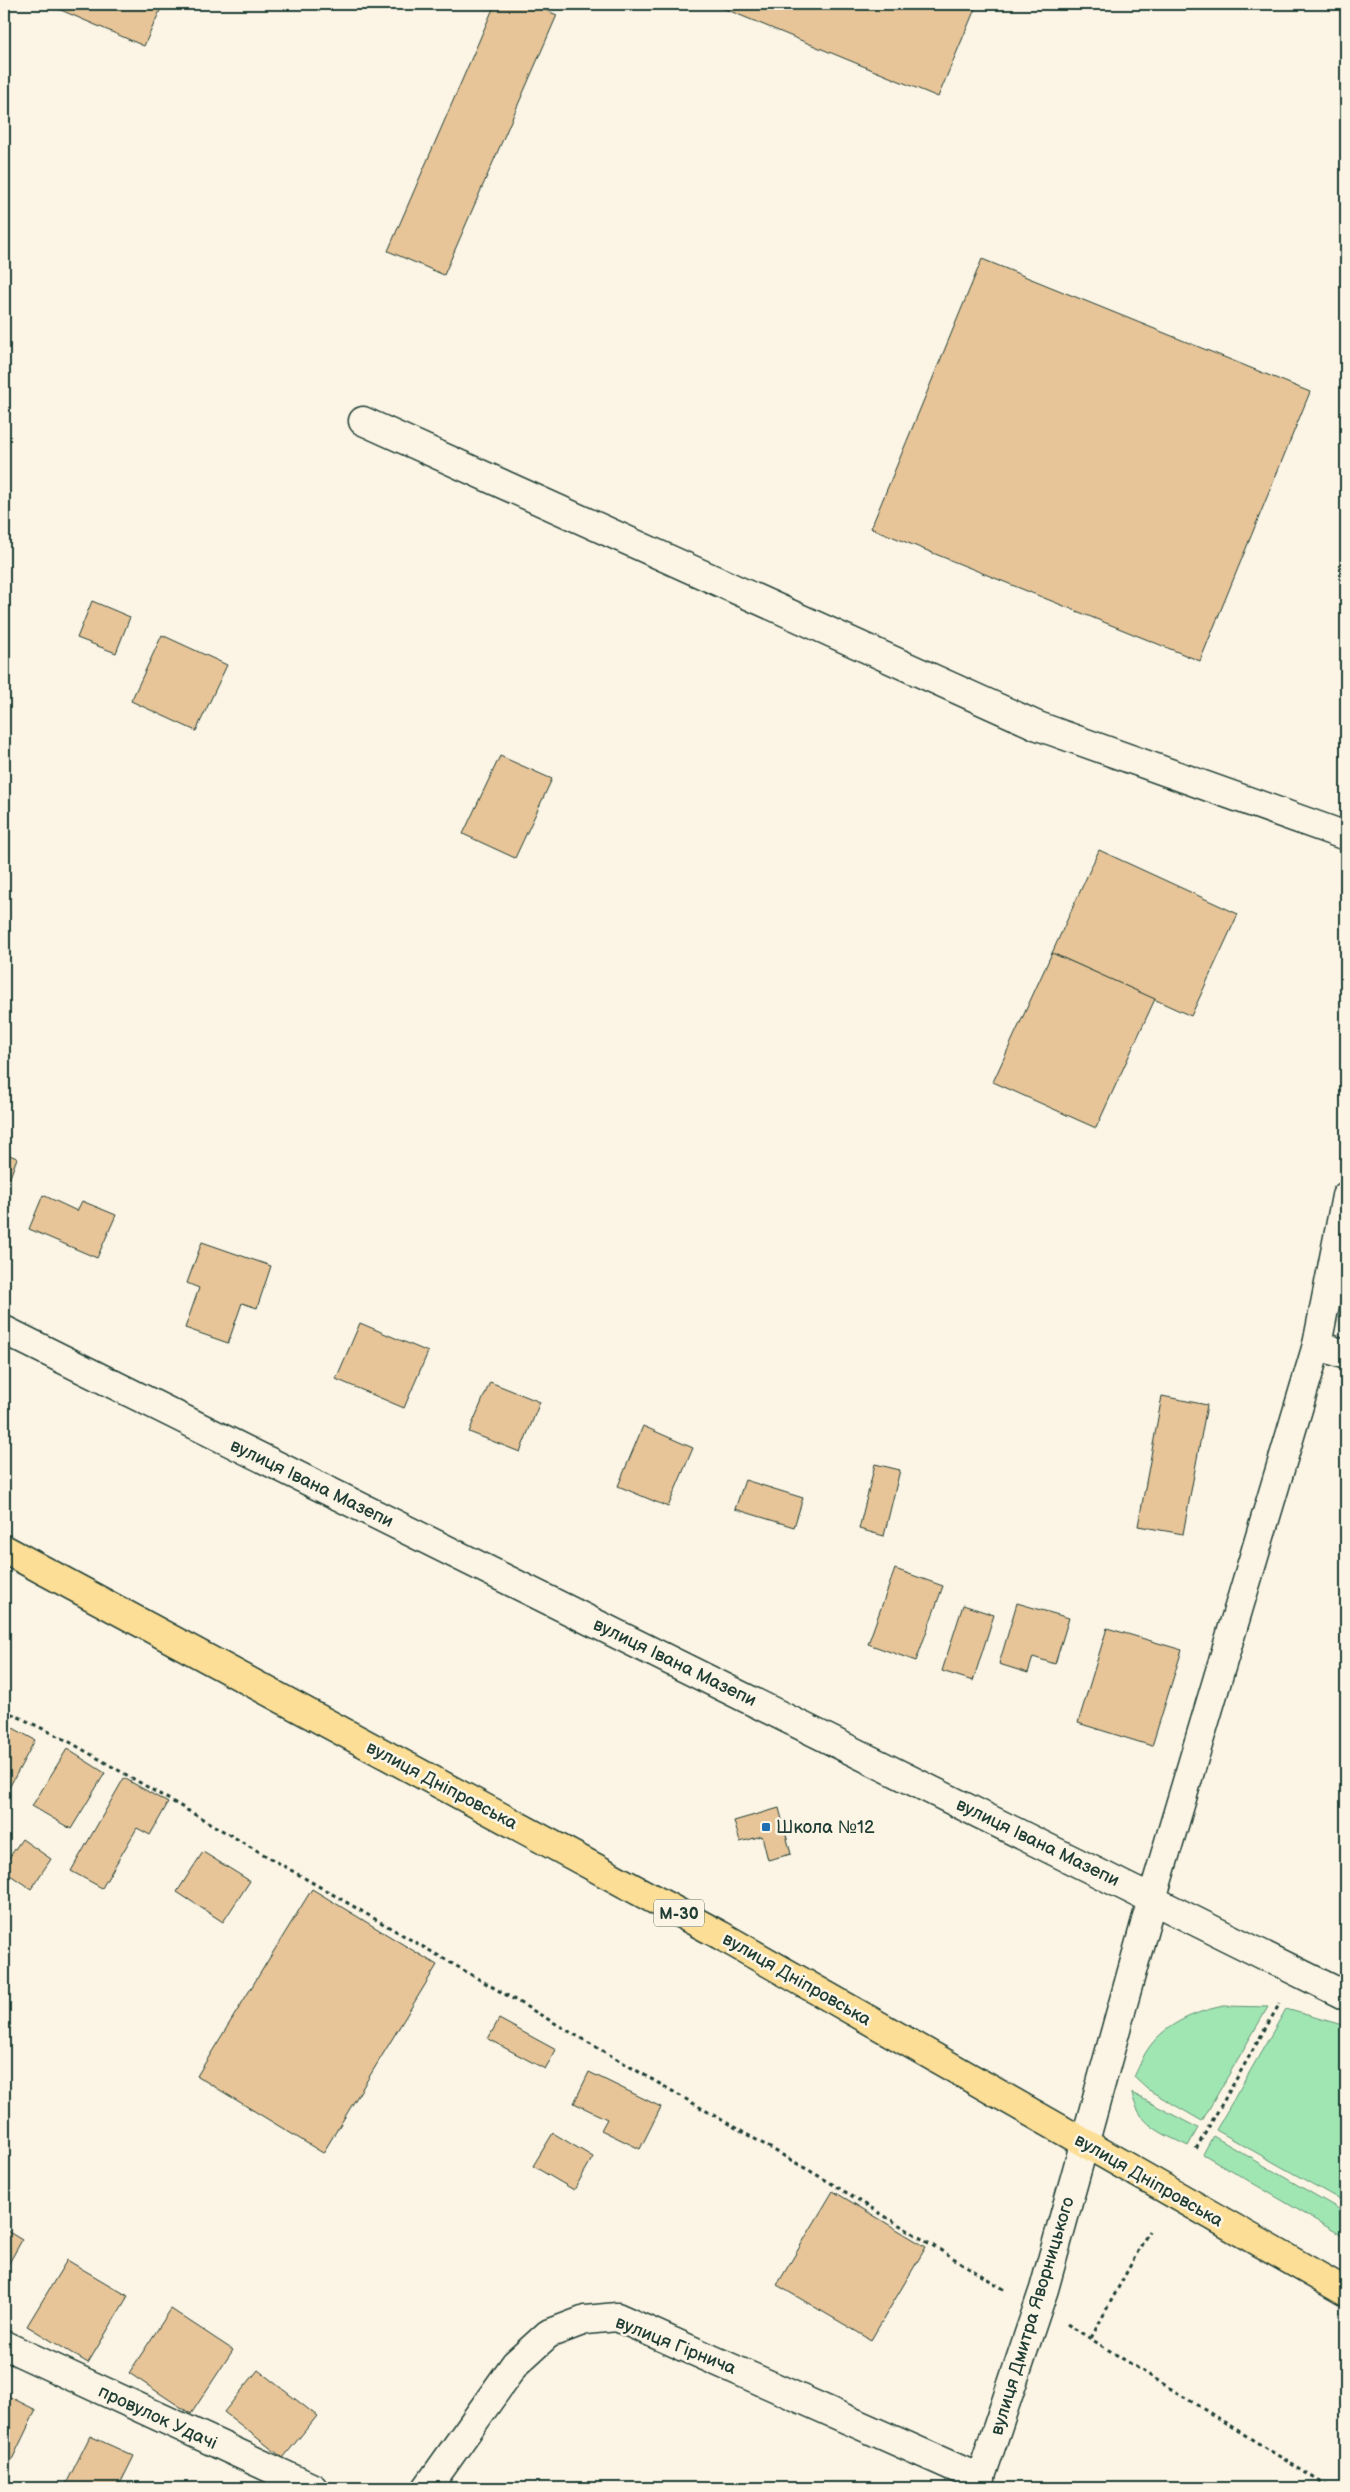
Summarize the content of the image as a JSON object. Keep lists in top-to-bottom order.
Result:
{
  "streets": {
    "highway": ["вулиця Дніпровська", "М-30"],
    "street": [
      "вулиця Івана Мазепи",
      "вулиця Дмитра Яворницького",
      "вулиця Гірнича",
      "провулок Удачі"
    ]
  },
  "crossings": [
    ["вулиця Івана Мазепи", "вулиця Дмитра Яворницького"],
    ["вулиця Дніпровська", "вулиця Дмитра Яворницького"],
    ["вулиця Дмитра Яворницького", "вулиця Гірнича"]
  ],
  "places": {
    "transit": ["Школа №12"]
  }
}
